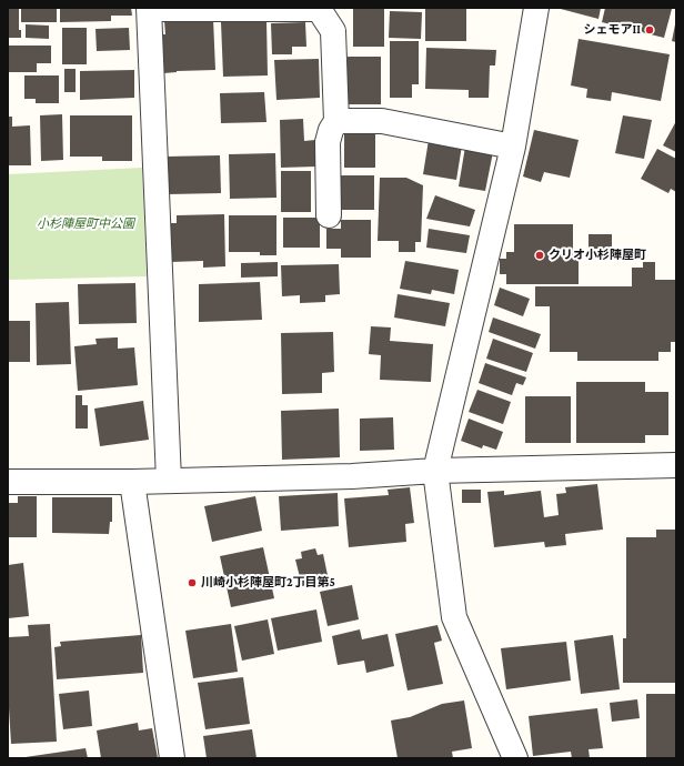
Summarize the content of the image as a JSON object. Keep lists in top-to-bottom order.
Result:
{
  "parks": ["小杉陣屋町中公園"],
  "places": ["シェモアII", "クリオ小杉陣屋町", "川崎小杉陣屋町2丁目第5"]
}
